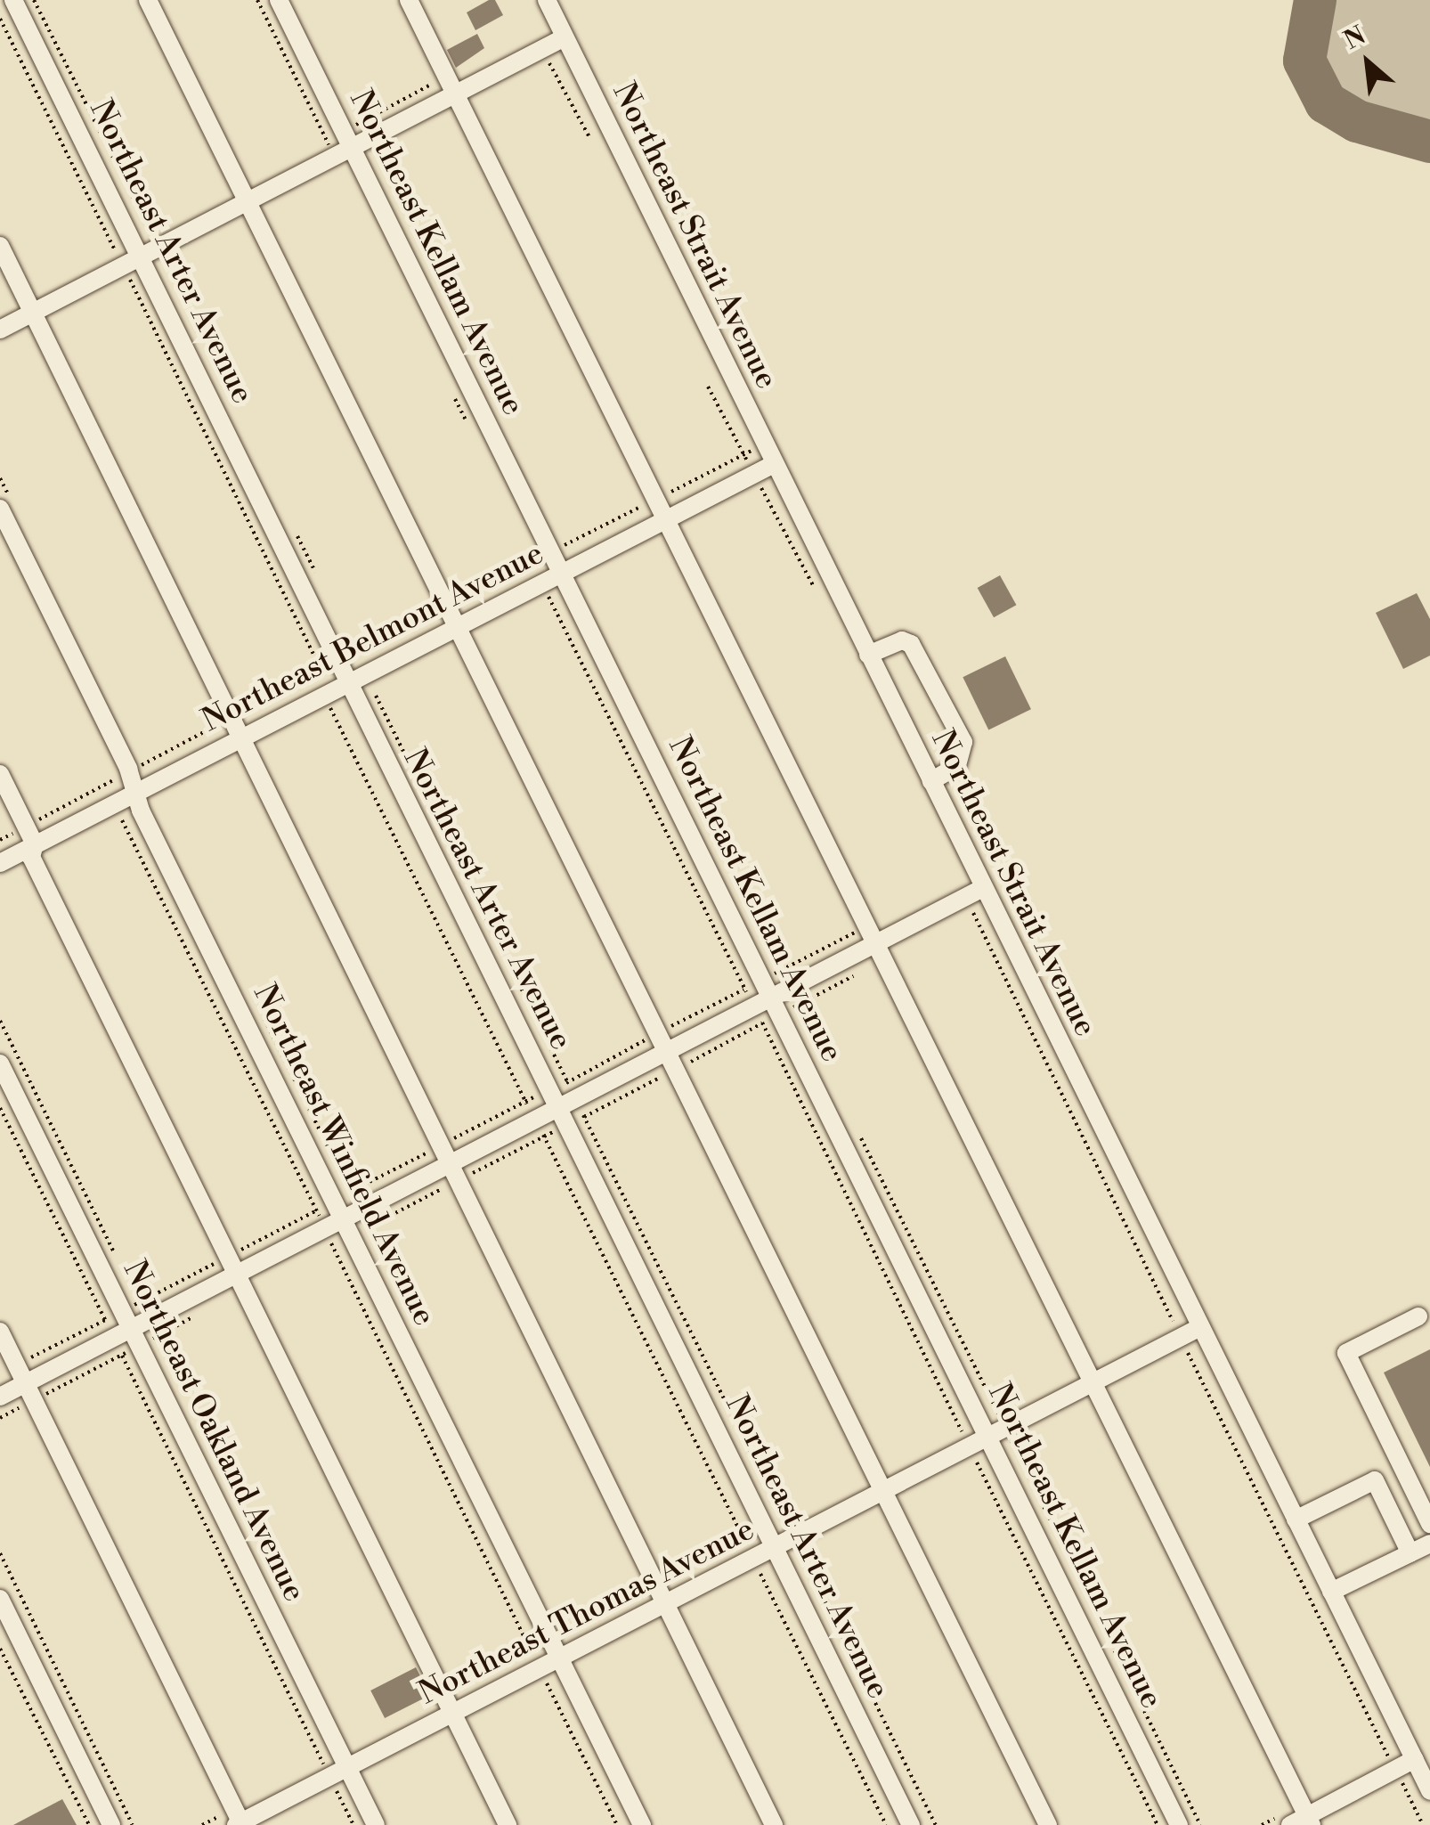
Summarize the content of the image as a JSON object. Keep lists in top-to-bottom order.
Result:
{
  "streets": {
    "street": [
      "Northeast Strait Avenue",
      "Northeast Arter Avenue",
      "Northeast Kellam Avenue",
      "Northeast Belmont Avenue",
      "Northeast Winfield Avenue",
      "Northeast Oakland Avenue",
      "Northeast Thomas Avenue"
    ]
  },
  "crossings": [
    ["Northeast Strait Avenue", "Northeast Belmont Avenue"],
    ["Northeast Strait Avenue", "Northeast Thomas Avenue"],
    ["Northeast Arter Avenue", "Northeast Belmont Avenue"],
    ["Northeast Arter Avenue", "Northeast Thomas Avenue"],
    ["Northeast Kellam Avenue", "Northeast Belmont Avenue"],
    ["Northeast Kellam Avenue", "Northeast Thomas Avenue"],
    ["Northeast Belmont Avenue", "Northeast Winfield Avenue"],
    ["Northeast Winfield Avenue", "Northeast Thomas Avenue"],
    ["Northeast Oakland Avenue", "Northeast Thomas Avenue"]
  ],
  "north": "top left"
}
